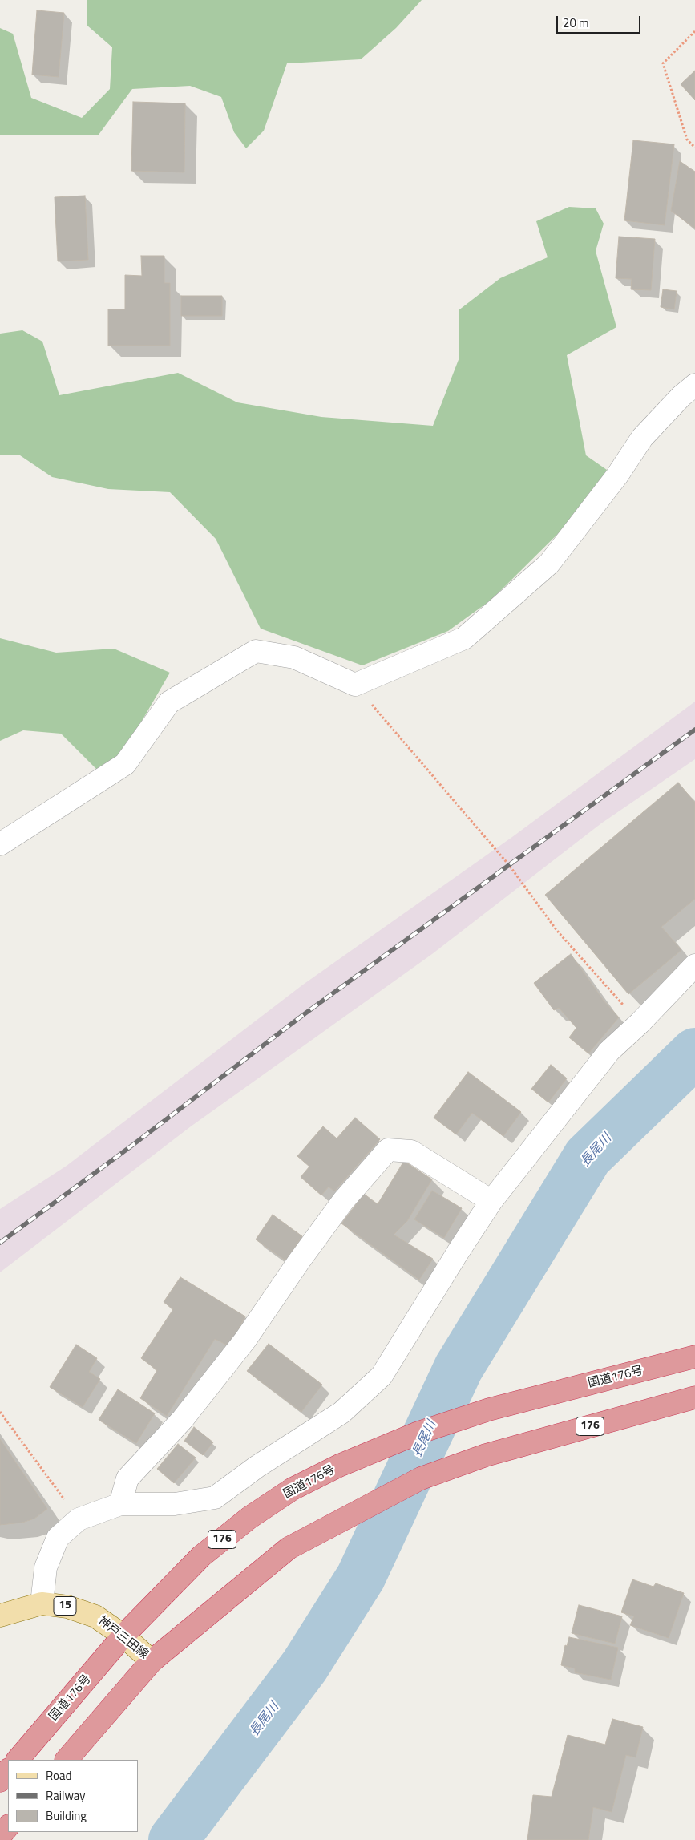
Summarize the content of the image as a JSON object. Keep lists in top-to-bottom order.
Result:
{
  "streets": {
    "highway": ["国道176号", "176"],
    "main road": ["15", "神戸三田線"]
  },
  "crossings": [
    ["国道176号", "神戸三田線"],
    ["176", "神戸三田線"]
  ],
  "water": ["長尾川"],
  "legend": ["Road", "Railway", "Building"],
  "scale_bar": "20 m"
}
